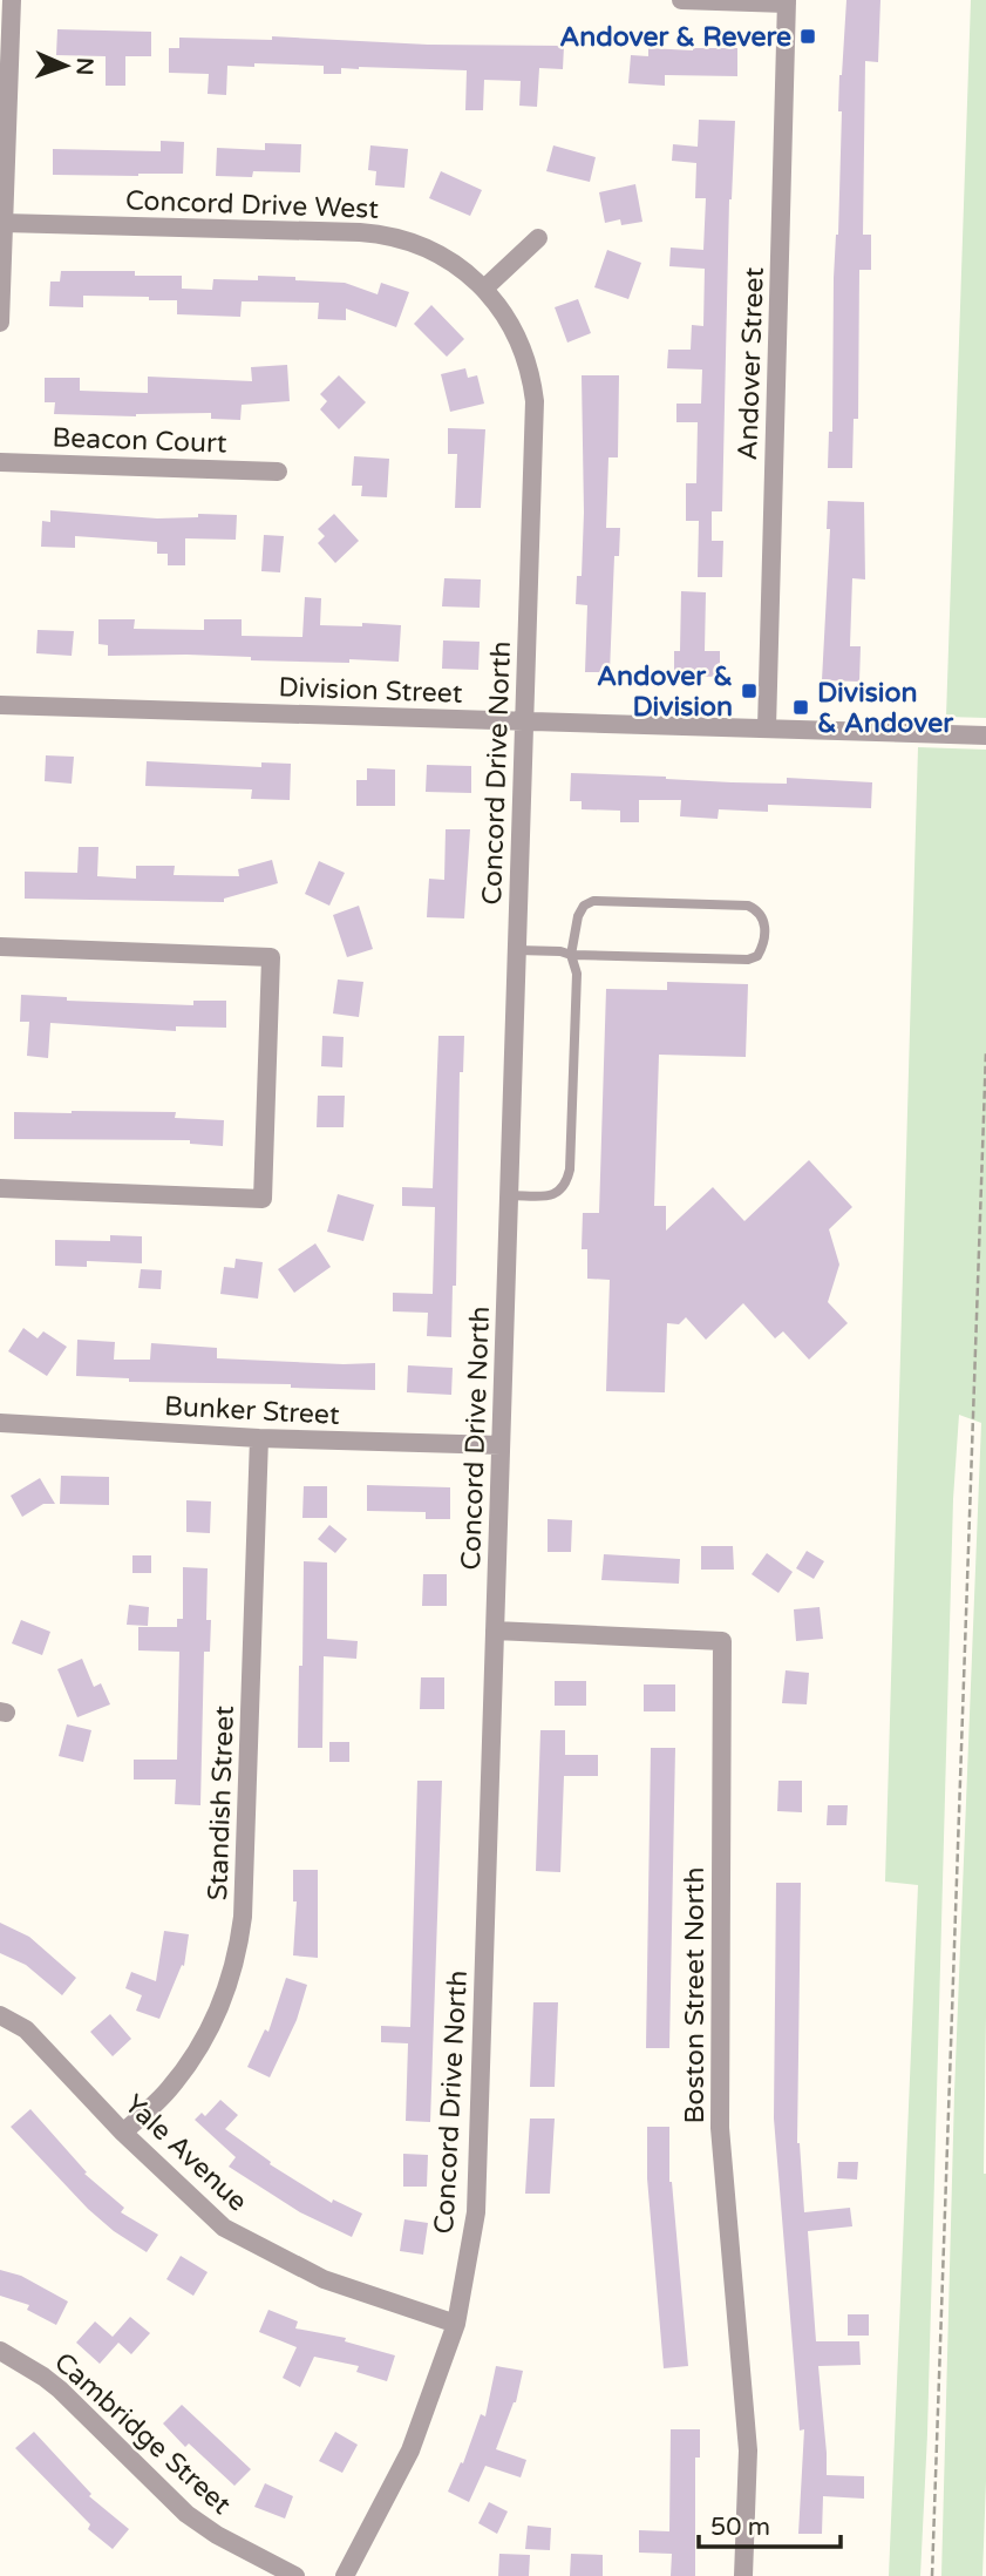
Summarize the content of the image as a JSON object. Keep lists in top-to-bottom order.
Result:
{
  "streets": {
    "street": [
      "Concord Drive West",
      "Andover Street",
      "Beacon Court",
      "Division Street",
      "Concord Drive North",
      "Bunker Street",
      "Standish Street",
      "Boston Street North",
      "Yale Avenue",
      "Cambridge Street"
    ]
  },
  "crossings": [
    ["Concord Drive West", "Concord Drive North"],
    ["Andover Street", "Division Street"],
    ["Division Street", "Concord Drive North"],
    ["Concord Drive North", "Bunker Street"],
    ["Concord Drive North", "Boston Street North"],
    ["Concord Drive North", "Yale Avenue"],
    ["Bunker Street", "Standish Street"],
    ["Standish Street", "Yale Avenue"]
  ],
  "places": {
    "transit": ["Andover & Revere", "Andover & Division", "Division & Andover"]
  },
  "scale_bar": "50 m",
  "north": "right"
}
